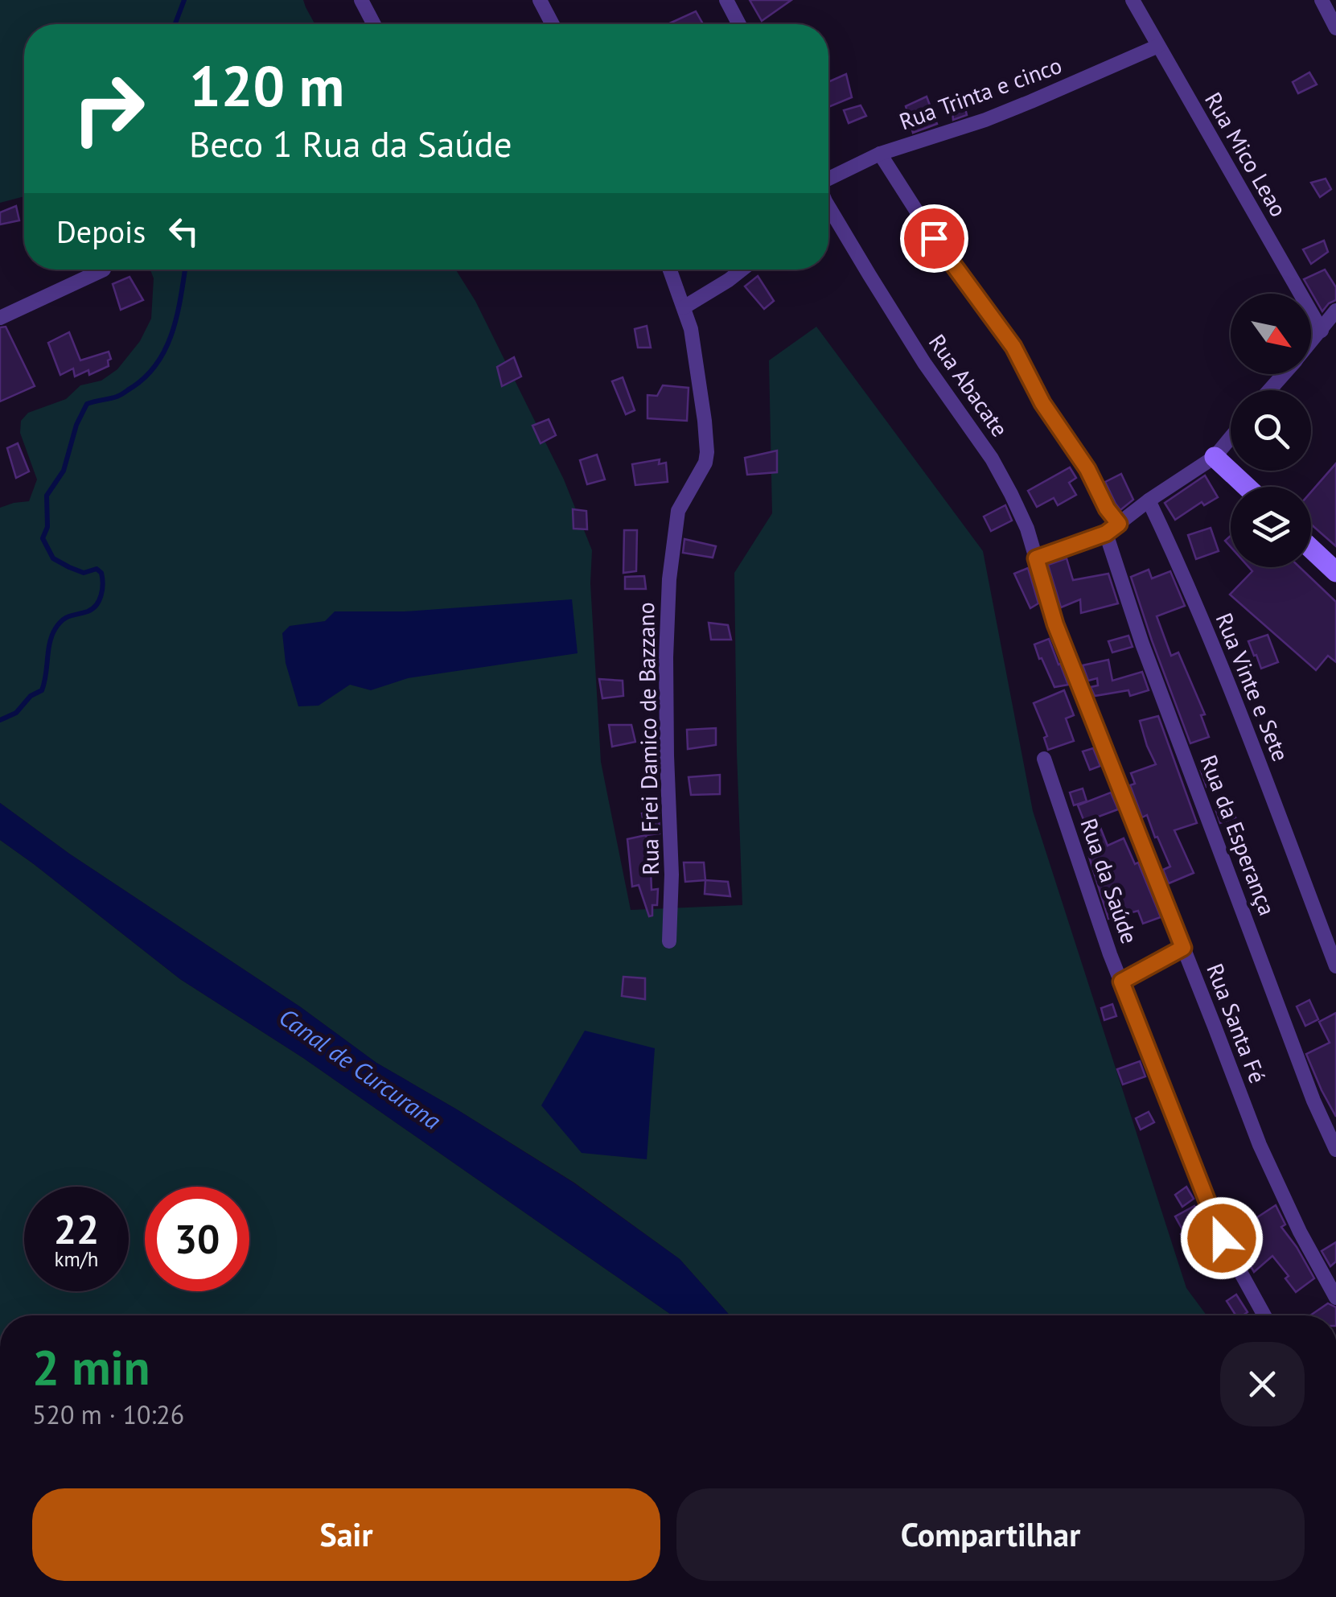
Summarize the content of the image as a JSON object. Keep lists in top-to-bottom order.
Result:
{
  "streets": {
    "street": [
      "Rua Trinta e cinco",
      "Rua Mico Leao",
      "Rua Abacate",
      "Rua Vinte e Sete",
      "Rua Frei Damico de Bazzano",
      "Rua da Esperança",
      "Rua da Saúde",
      "Rua Santa Fé"
    ]
  },
  "crossings": [
    ["Rua Trinta e cinco", "Rua Mico Leao"],
    ["Rua Abacate", "Rua Santa Fé"]
  ],
  "water": ["Canal de Curcurana"],
  "north": "bottom right",
  "page": {
    "turn": ["120 m", "Beco 1 Rua da Saúde"],
    "then": "Depois",
    "speed": "22 km/h",
    "limit": "30",
    "heading": ["2 min", "520 m · 10:26"],
    "buttons": ["Sair", "Compartilhar"]
  }
}
